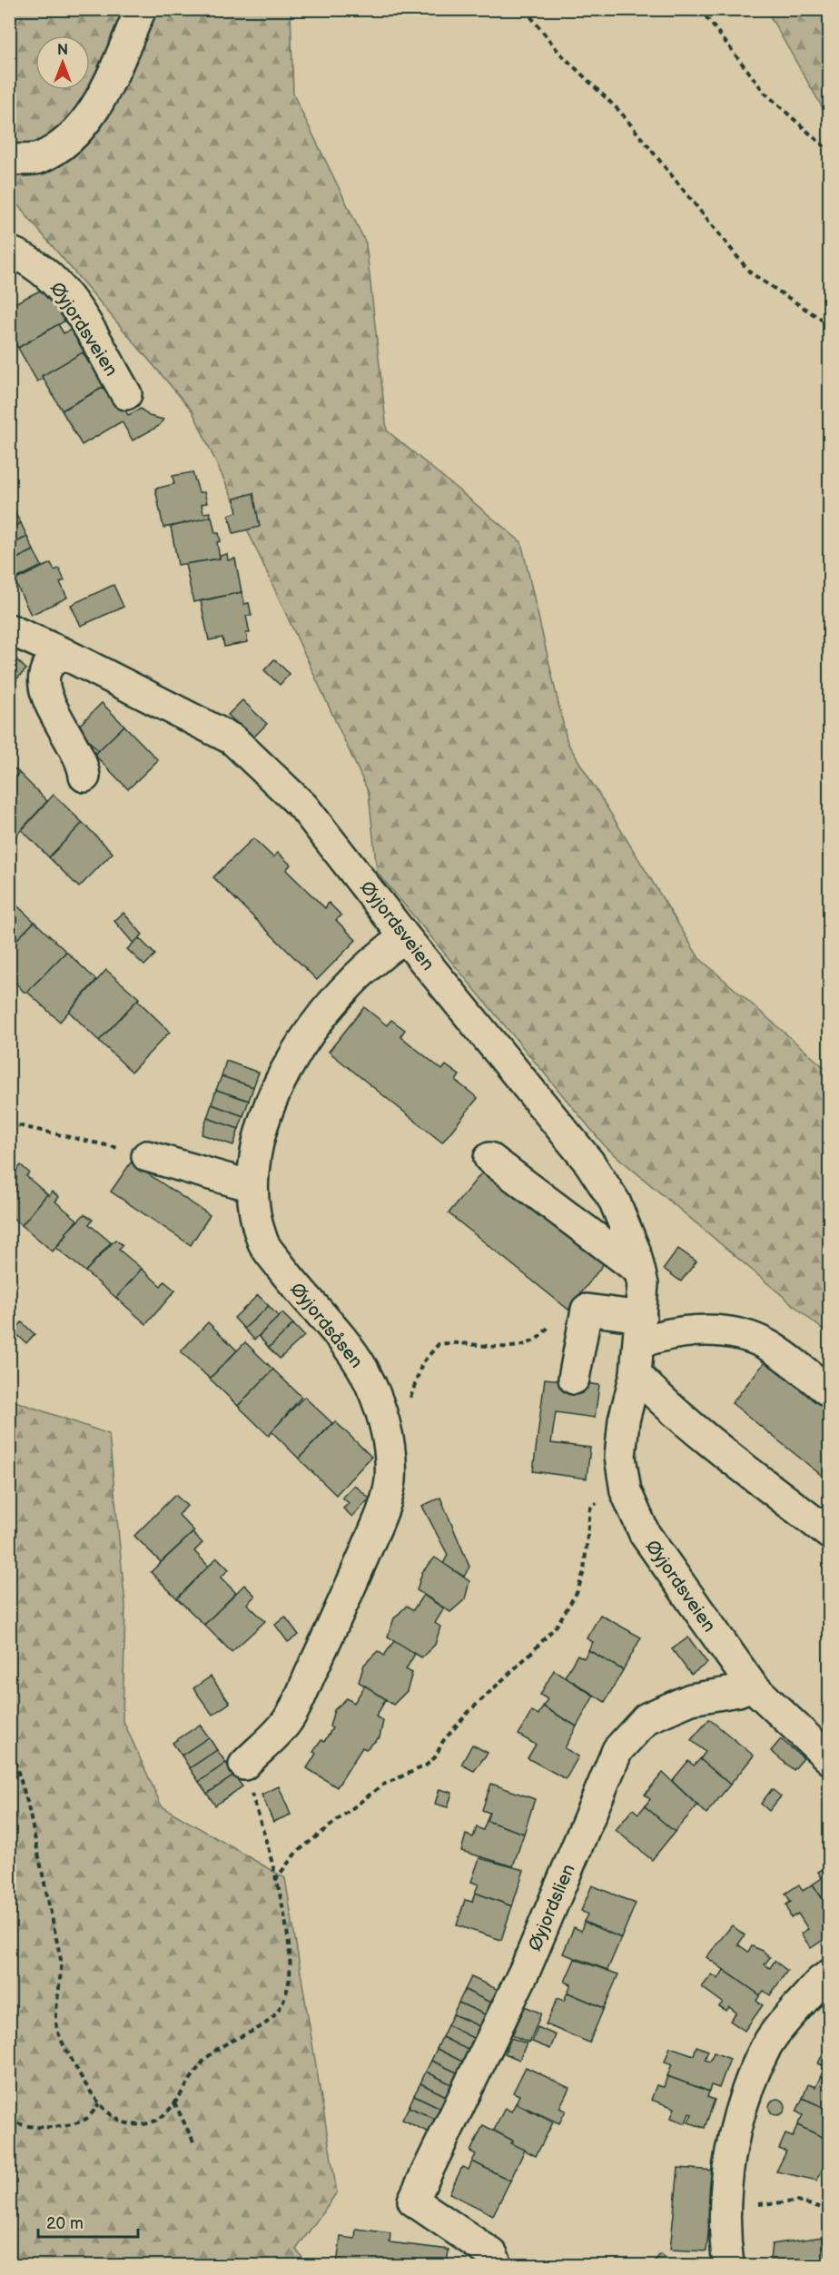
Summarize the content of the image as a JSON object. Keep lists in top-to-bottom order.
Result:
{
  "streets": {
    "street": ["Øyjordsveien", "Øyjordsåsen", "Øyjordslien"]
  },
  "crossings": [
    ["Øyjordsveien", "Øyjordsåsen"],
    ["Øyjordsveien", "Øyjordslien"]
  ],
  "scale_bar": "20 m",
  "north": "top"
}
